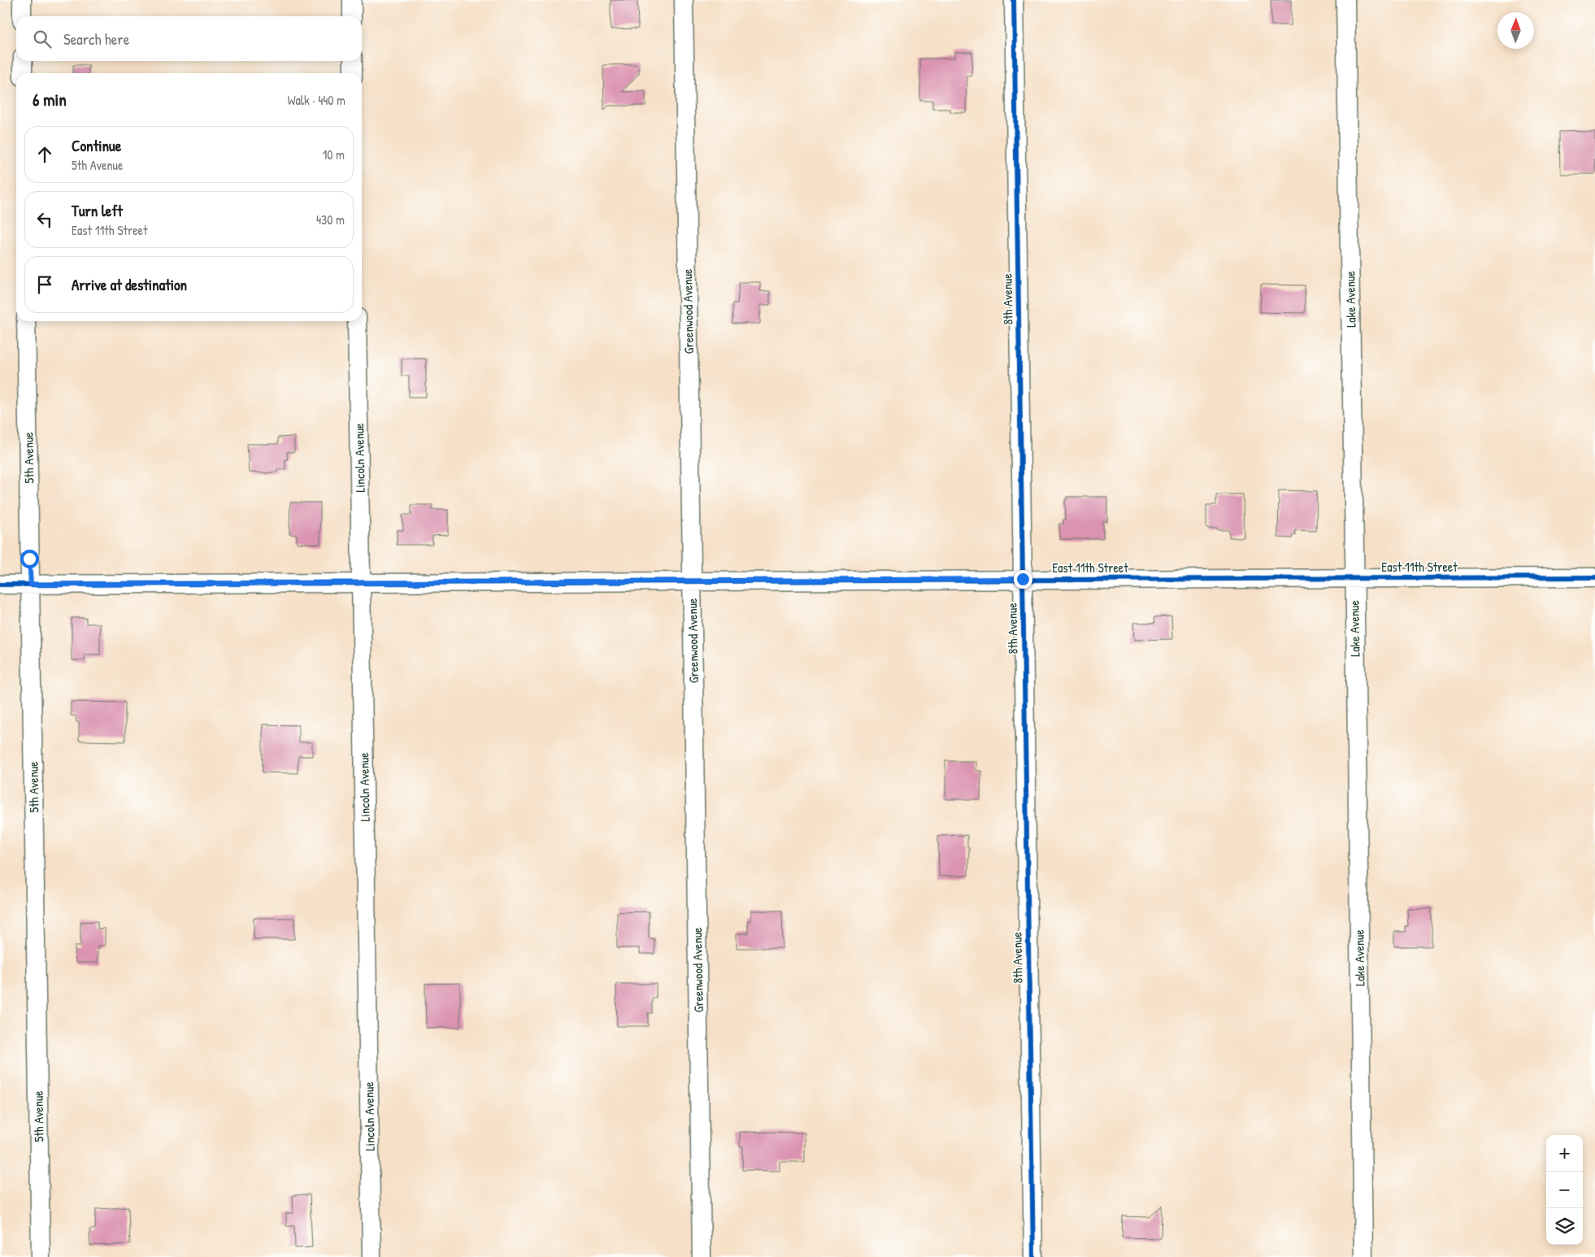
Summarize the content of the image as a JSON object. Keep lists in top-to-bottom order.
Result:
{
  "streets": {
    "street": [
      "8th Avenue",
      "Lake Avenue",
      "Greenwood Avenue",
      "5th Avenue",
      "Lincoln Avenue",
      "East 11th Street"
    ]
  },
  "crossings": [
    ["8th Avenue", "East 11th Street"],
    ["Lake Avenue", "East 11th Street"],
    ["Greenwood Avenue", "East 11th Street"],
    ["5th Avenue", "East 11th Street"],
    ["Lincoln Avenue", "East 11th Street"]
  ],
  "north": "top",
  "page": {
    "search": "Search here",
    "heading": ["6 min", "Walk · 440 m"],
    "list": [
      ["Continue", "5th Avenue", "10 m"],
      ["Turn left", "East 11th Street", "430 m"],
      "Arrive at destination"
    ],
    "map_buttons": ["+", "−"]
  }
}
